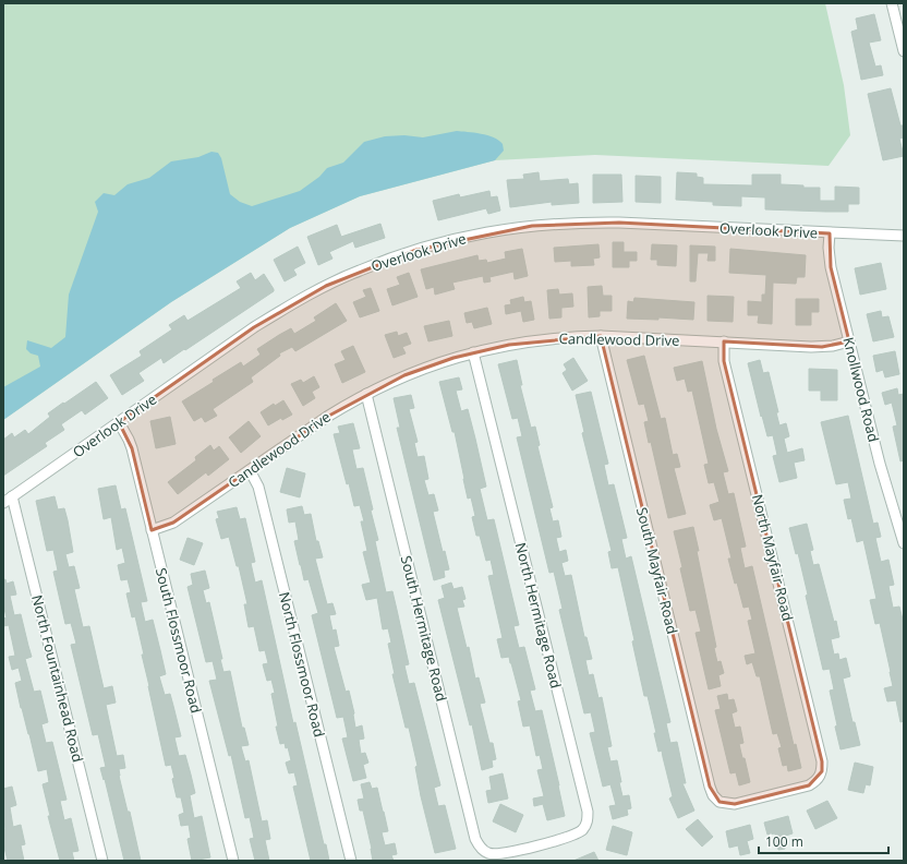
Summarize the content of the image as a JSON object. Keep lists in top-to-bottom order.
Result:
{
  "streets": {
    "street": [
      "Overlook Drive",
      "Candlewood Drive",
      "Knollwood Road",
      "North Mayfair Road",
      "South Mayfair Road",
      "North Hermitage Road",
      "South Hermitage Road",
      "South Flossmoor Road",
      "North Flossmoor Road",
      "North Fountainhead Road"
    ]
  },
  "crossings": [
    ["Overlook Drive", "Knollwood Road"],
    ["Overlook Drive", "South Flossmoor Road"],
    ["Overlook Drive", "North Fountainhead Road"],
    ["Candlewood Drive", "Knollwood Road"],
    ["Candlewood Drive", "North Mayfair Road"],
    ["Candlewood Drive", "South Mayfair Road"],
    ["Candlewood Drive", "North Hermitage Road"],
    ["Candlewood Drive", "South Hermitage Road"],
    ["Candlewood Drive", "South Flossmoor Road"],
    ["Candlewood Drive", "North Flossmoor Road"],
    ["North Mayfair Road", "South Mayfair Road"],
    ["North Hermitage Road", "South Hermitage Road"]
  ],
  "scale_bar": "100 m"
}
